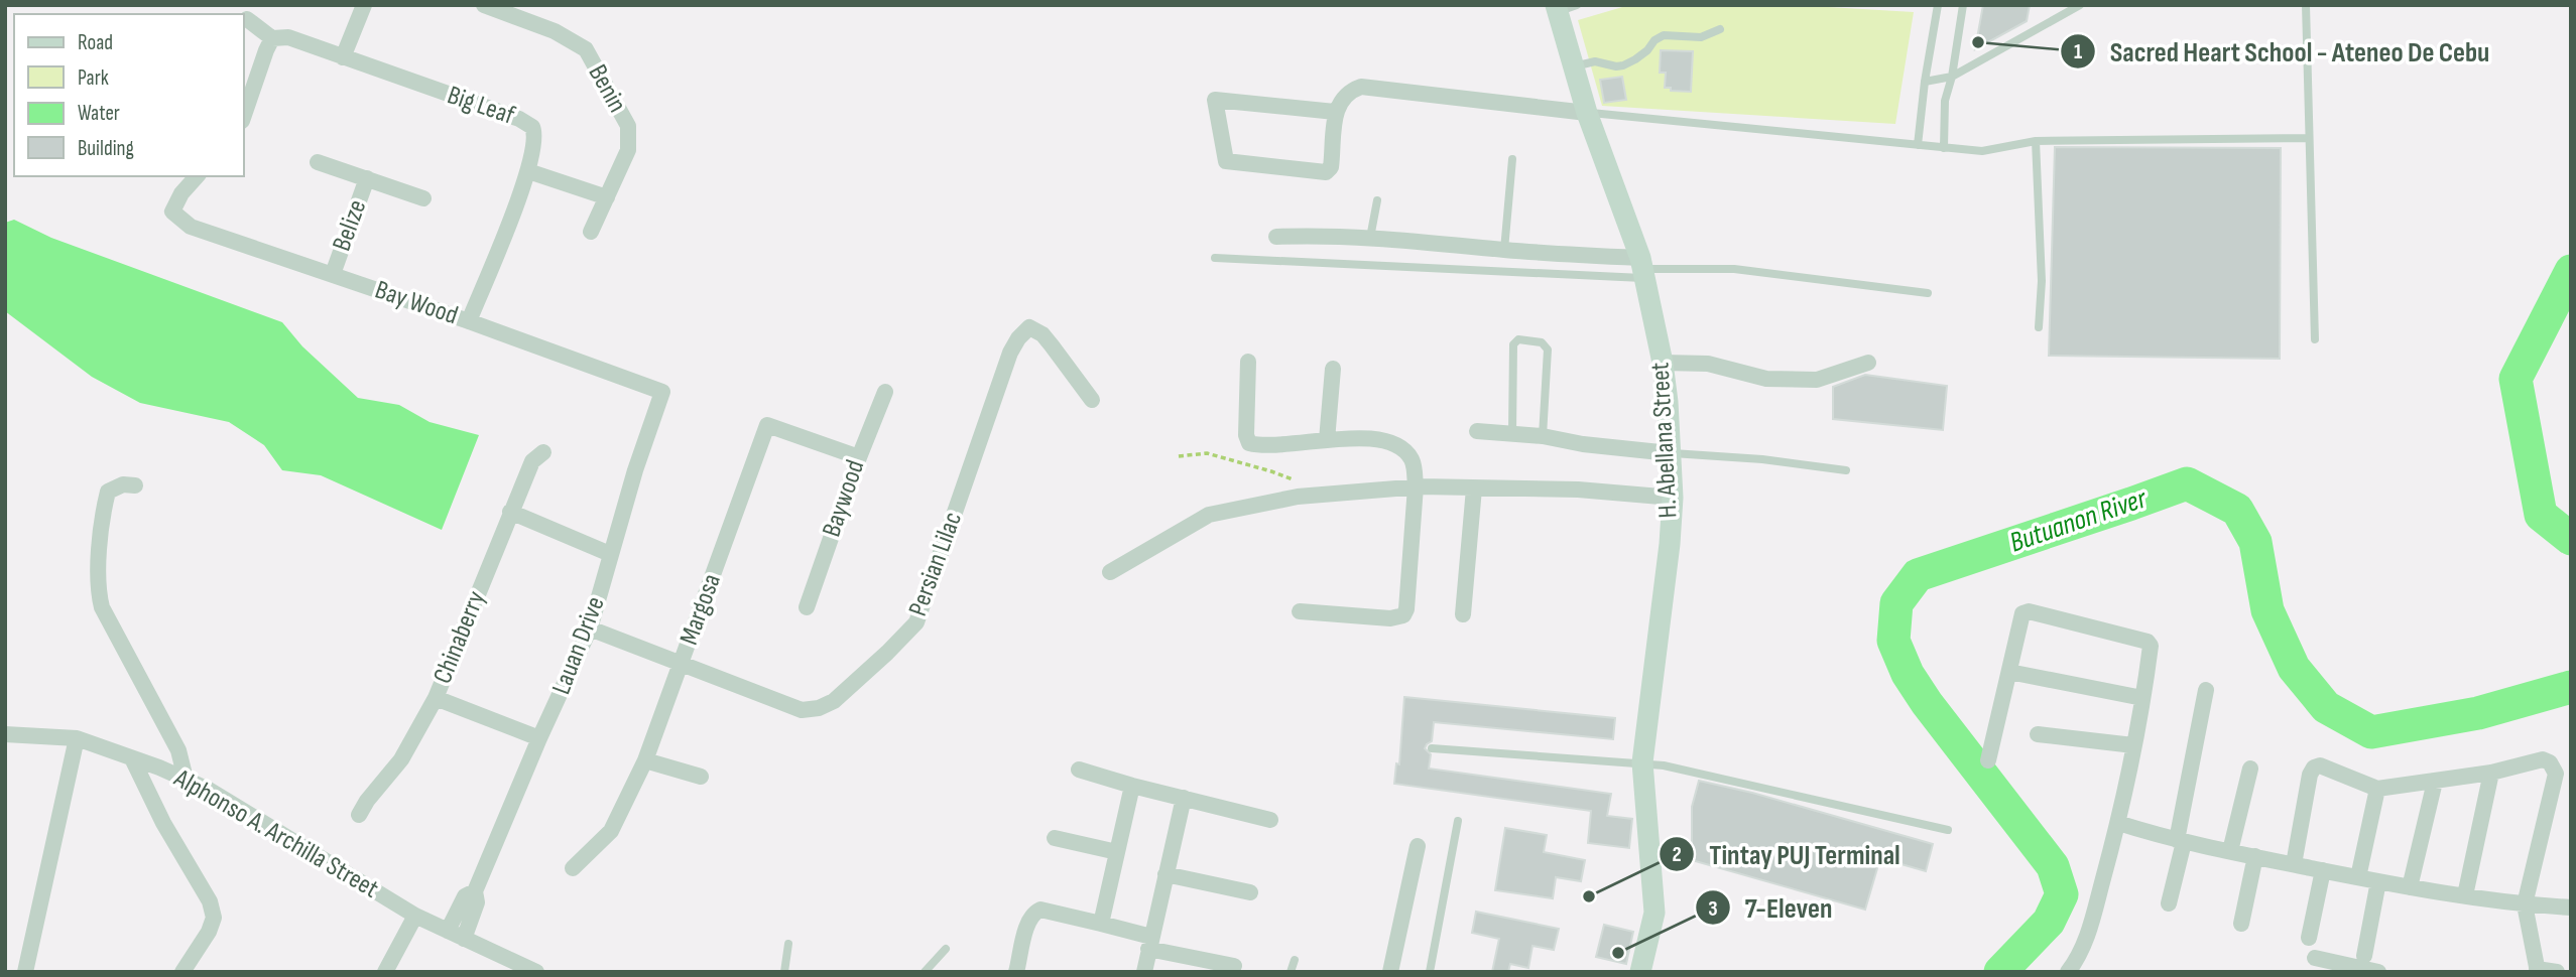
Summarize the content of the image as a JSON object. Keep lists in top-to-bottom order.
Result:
{
  "streets": {
    "main road": ["H. Abellana Street"],
    "street": [
      "Benin",
      "Big Leaf",
      "Belize",
      "Bay Wood",
      "Baywood",
      "Persian Lilac",
      "Margosa",
      "Chinaberry",
      "Lauan Drive",
      "Alphonso A. Archilla Street"
    ]
  },
  "crossings": [
    ["Big Leaf", "Bay Wood"],
    ["Belize", "Bay Wood"],
    ["Bay Wood", "Lauan Drive"],
    ["Baywood", "Margosa"],
    ["Persian Lilac", "Margosa"],
    ["Persian Lilac", "Lauan Drive"],
    ["Lauan Drive", "Alphonso A. Archilla Street"]
  ],
  "water": ["Butuanon River"],
  "places": ["Sacred Heart School - Ateneo De Cebu", "Tintay PUJ Terminal", "7-Eleven"],
  "legend": [
    "Road",
    "Park",
    "Water",
    "Building"
  ]
}
